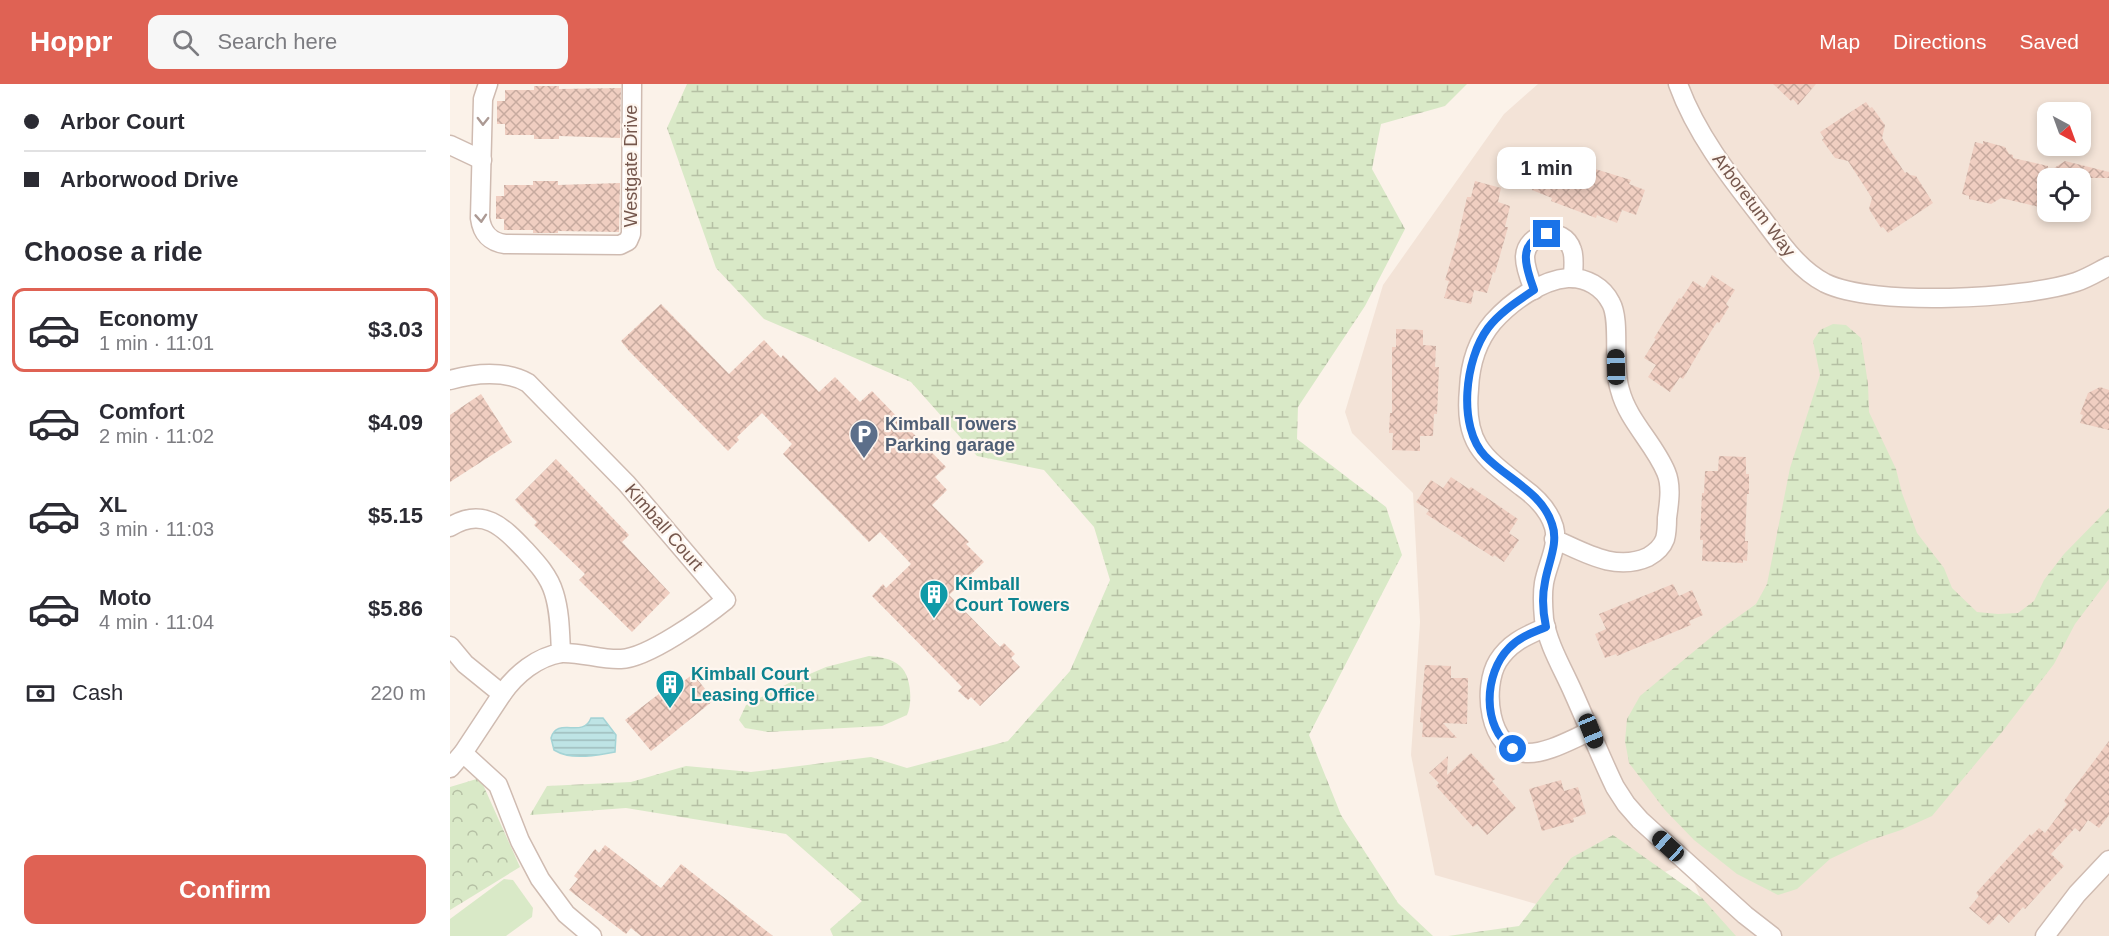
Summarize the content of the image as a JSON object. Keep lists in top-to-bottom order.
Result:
{
  "streets": {
    "street": ["Westgate Drive", "Arboretum Way", "Kimball Court"]
  },
  "places": {
    "parking": ["Kimball Towers Parking garage"],
    "building": ["Kimball Court Towers", "Kimball Court Leasing Office"]
  },
  "north": "bottom right",
  "page": {
    "header": "Hoppr",
    "search": "Search here",
    "nav": ["Map", "Directions", "Saved"],
    "banner": ["Arbor Court", "Arborwood Drive"],
    "bubble": "1 min",
    "heading": "Choose a ride",
    "list": [
      {
        "name": "Economy",
        "note": "1 min · 11:01",
        "value": "$3.03"
      },
      {
        "name": "Comfort",
        "note": "2 min · 11:02",
        "value": "$4.09"
      },
      {
        "name": "XL",
        "note": "3 min · 11:03",
        "value": "$5.15"
      },
      {
        "name": "Moto",
        "note": "4 min · 11:04",
        "value": "$5.86"
      }
    ],
    "pay": ["Cash", "220 m"],
    "buttons": "Confirm"
  }
}
